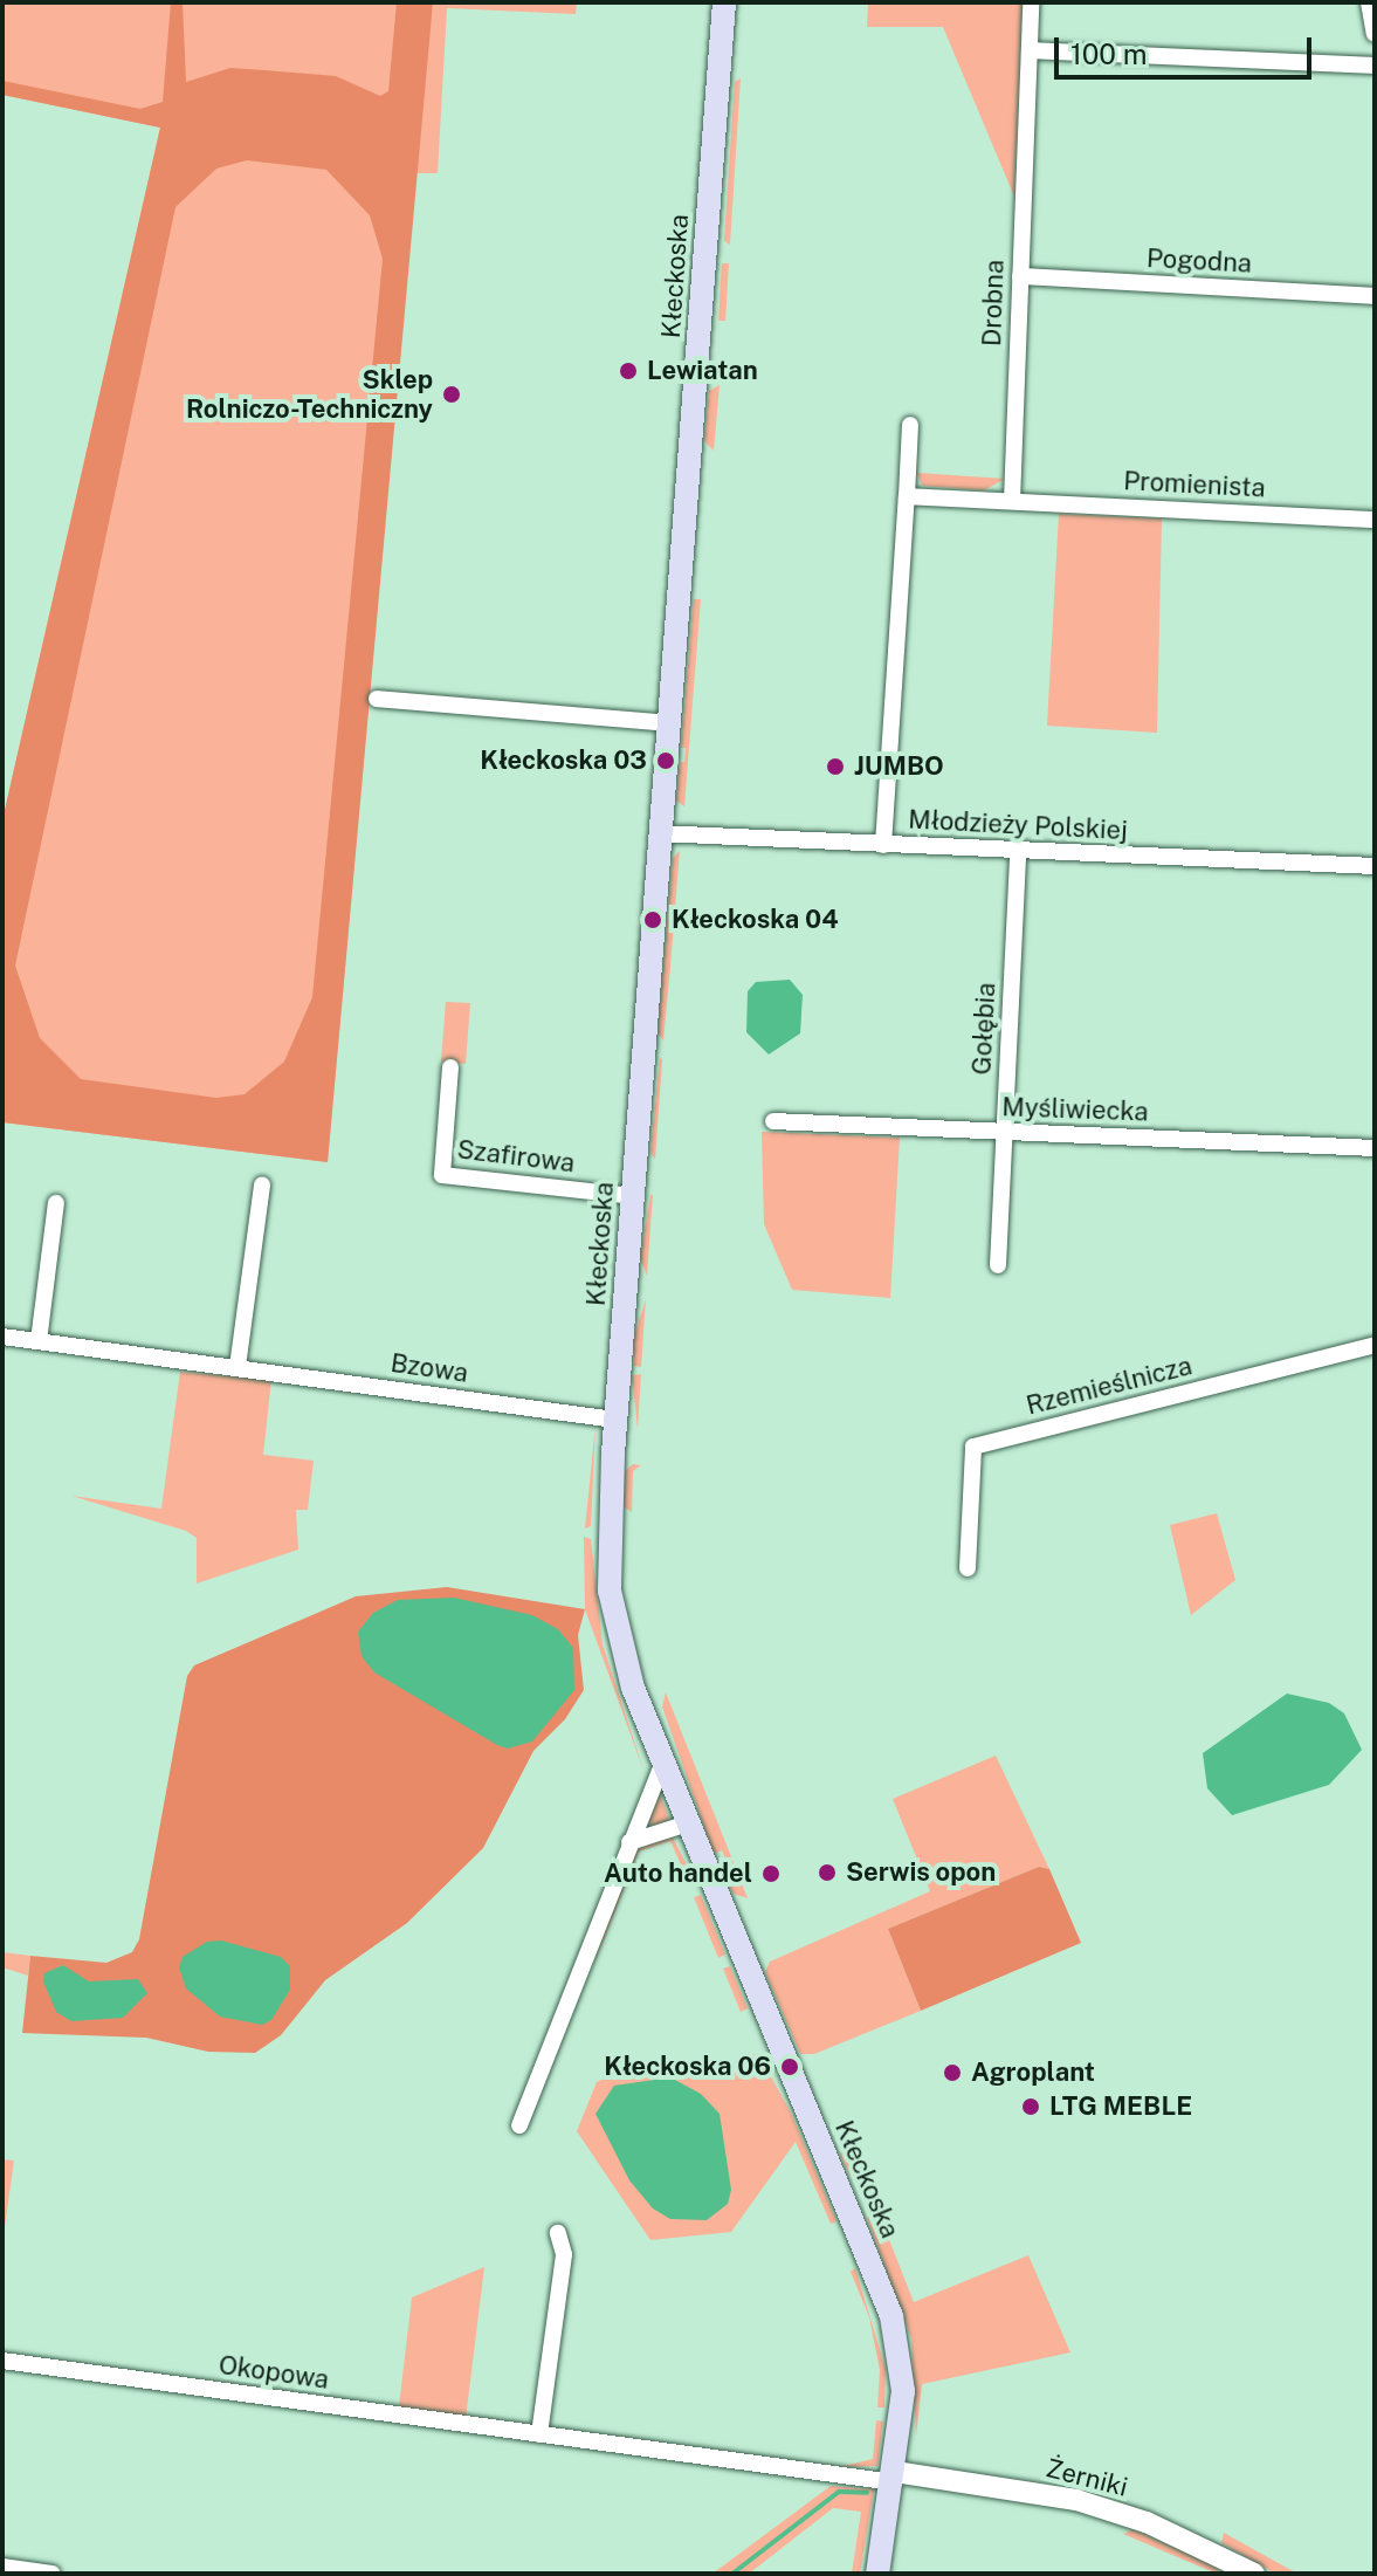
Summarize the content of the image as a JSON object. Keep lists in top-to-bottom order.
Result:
{
  "streets": {
    "main road": ["Kłeckoska"],
    "street": [
      "Pogodna",
      "Drobna",
      "Promienista",
      "Młodzieży Polskiej",
      "Gołębia",
      "Myśliwiecka",
      "Szafirowa",
      "Bzowa",
      "Rzemieślnicza",
      "Okopowa",
      "Żerniki"
    ]
  },
  "crossings": [
    ["Pogodna", "Drobna"],
    ["Kłeckoska", "Młodzieży Polskiej"],
    ["Kłeckoska", "Szafirowa"],
    ["Kłeckoska", "Bzowa"],
    ["Kłeckoska", "Okopowa"],
    ["Kłeckoska", "Żerniki"],
    ["Drobna", "Promienista"],
    ["Młodzieży Polskiej", "Gołębia"],
    ["Gołębia", "Myśliwiecka"],
    ["Okopowa", "Żerniki"]
  ],
  "places": [
    "Lewiatan",
    "Sklep Rolniczo-Techniczny",
    "Kłeckoska 03",
    "JUMBO",
    "Kłeckoska 04",
    "Serwis opon",
    "Auto handel",
    "Kłeckoska 06",
    "Agroplant",
    "LTG MEBLE"
  ],
  "scale_bar": "100 m"
}
